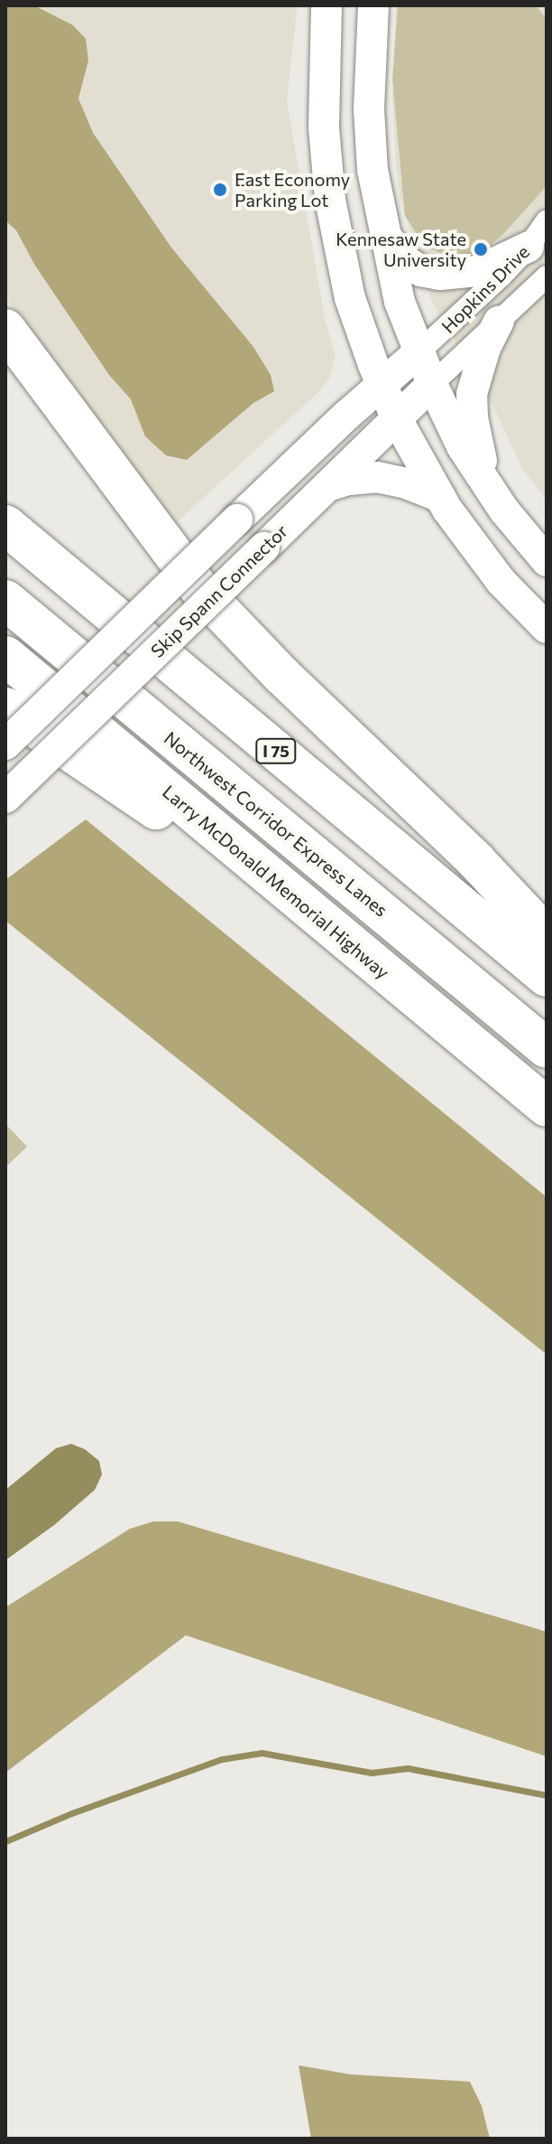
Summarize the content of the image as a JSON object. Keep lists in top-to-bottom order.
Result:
{
  "streets": {
    "highway": ["I 75", "Northwest Corridor Express Lanes", "Larry McDonald Memorial Highway"],
    "main road": ["Skip Spann Connector"],
    "street": ["Hopkins Drive"]
  },
  "crossings": [
    ["Hopkins Drive", "Skip Spann Connector"]
  ],
  "places": ["East Economy Parking Lot", "Kennesaw State University"]
}
